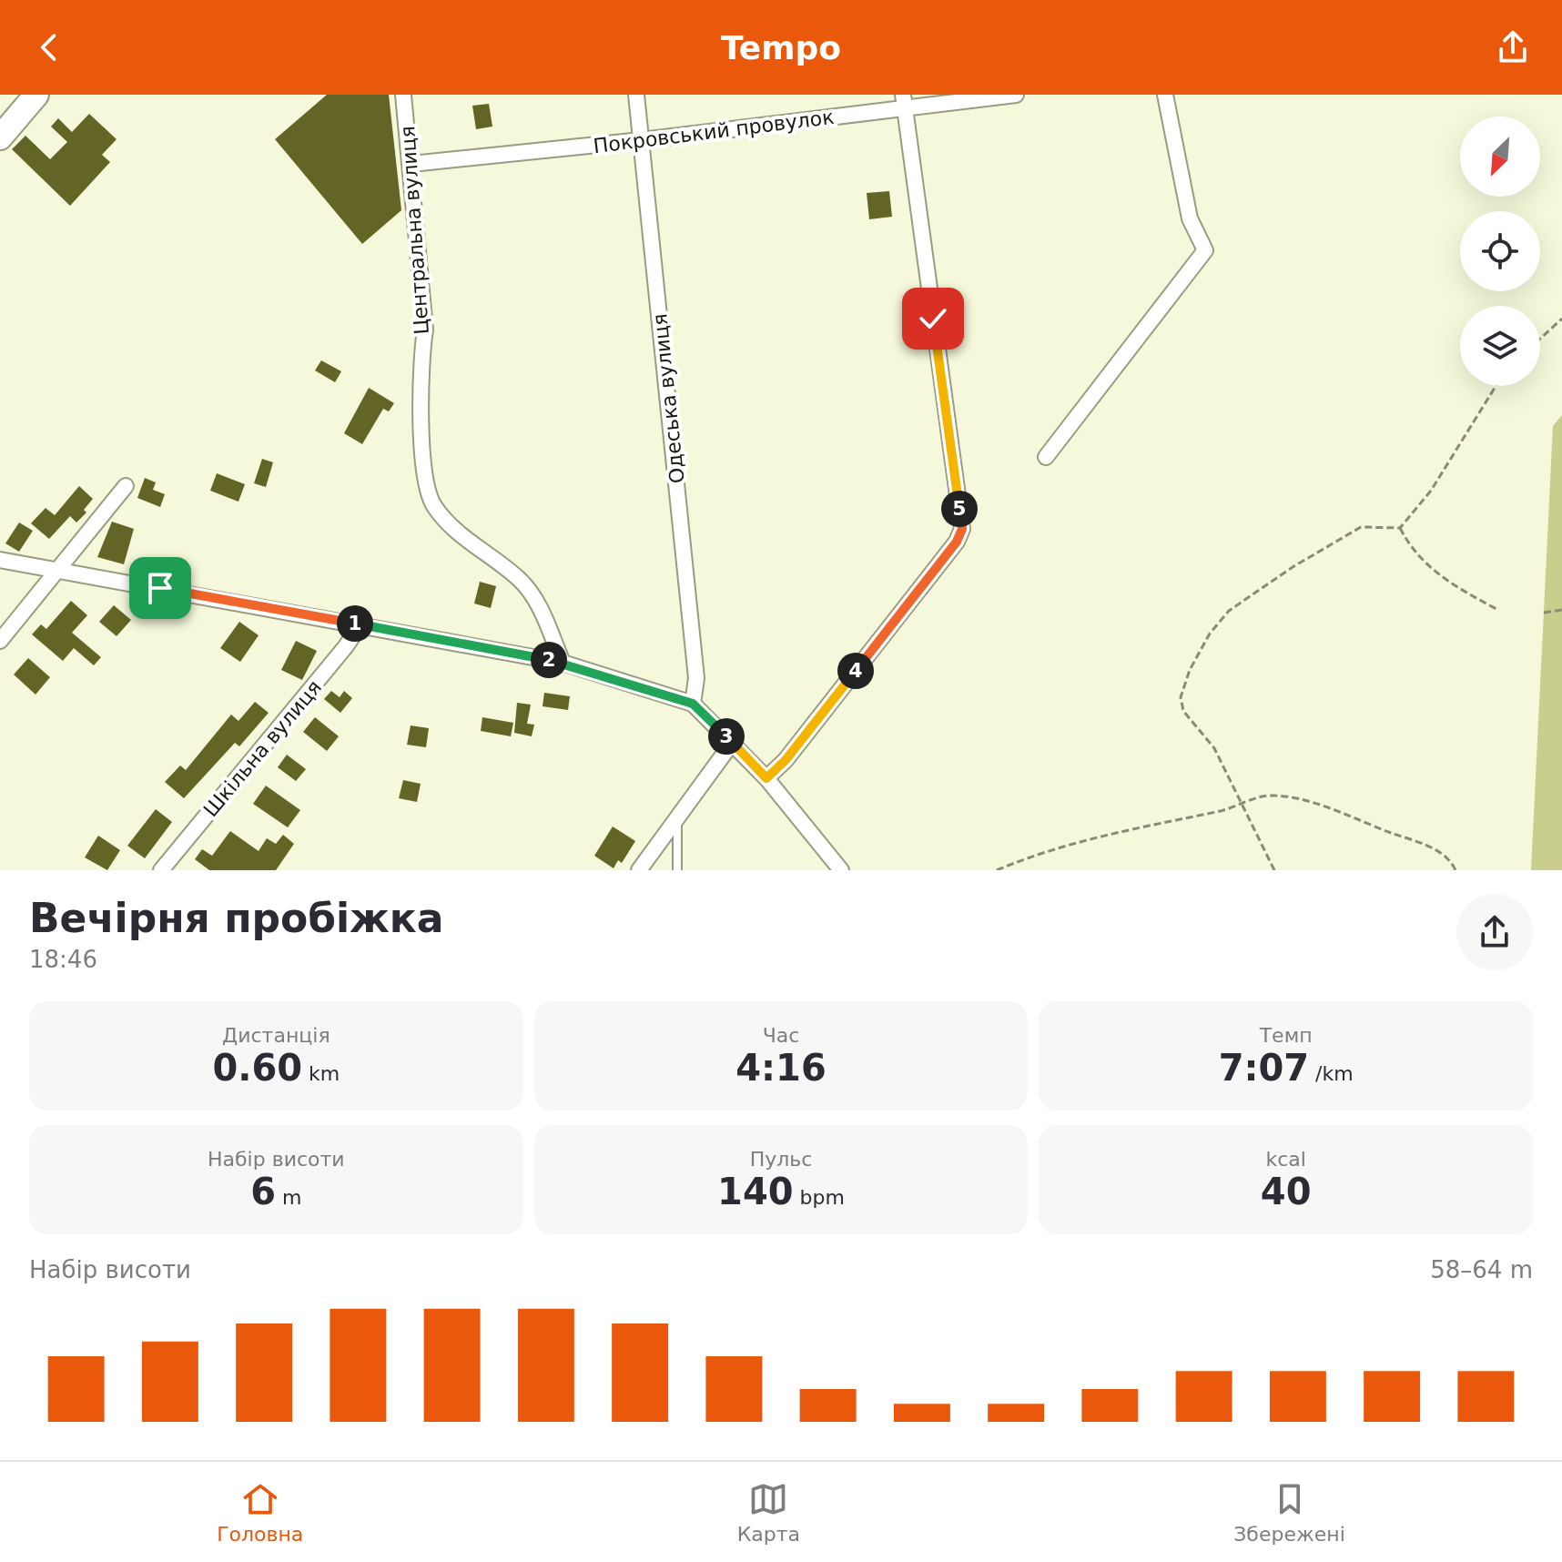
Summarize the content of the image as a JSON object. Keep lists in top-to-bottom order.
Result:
{
  "streets": {
    "street": [
      "Покровський провулок",
      "Центральна вулиця",
      "Одеська вулиця",
      "Шкільна вулиця"
    ]
  },
  "crossings": [
    ["Покровський провулок", "Центральна вулиця"],
    ["Покровський провулок", "Одеська вулиця"]
  ],
  "north": "bottom left",
  "page": {
    "header": "Tempo",
    "pins": [
      "5",
      "1",
      "2",
      "4",
      "3"
    ],
    "heading": ["Вечірня пробіжка", "18:46"],
    "stats": [
      ["Дистанція", "0.60 km"],
      ["Час", "4:16"],
      ["Темп", "7:07 /km"],
      ["Набір висоти", "6 m"],
      ["Пульс", "140 bpm"],
      ["kcal", "40"]
    ],
    "chart": ["Набір висоти", "58–64 m"],
    "tabs": ["Головна", "Карта", "Збережені"]
  }
}
